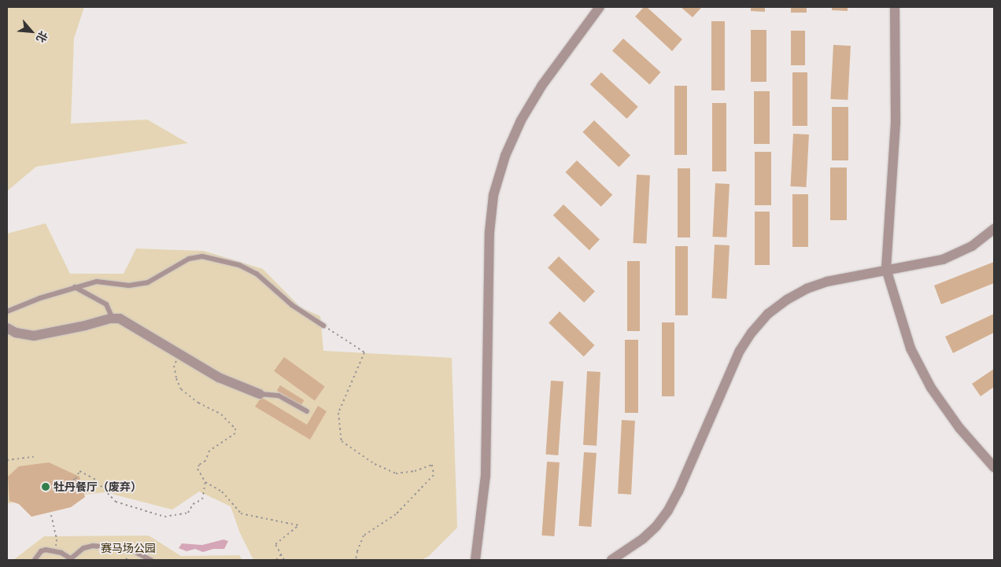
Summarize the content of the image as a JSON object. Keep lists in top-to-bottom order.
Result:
{
  "parks": ["赛马场公园"],
  "places": ["牡丹餐厅（废弃）"],
  "north": "bottom right"
}
